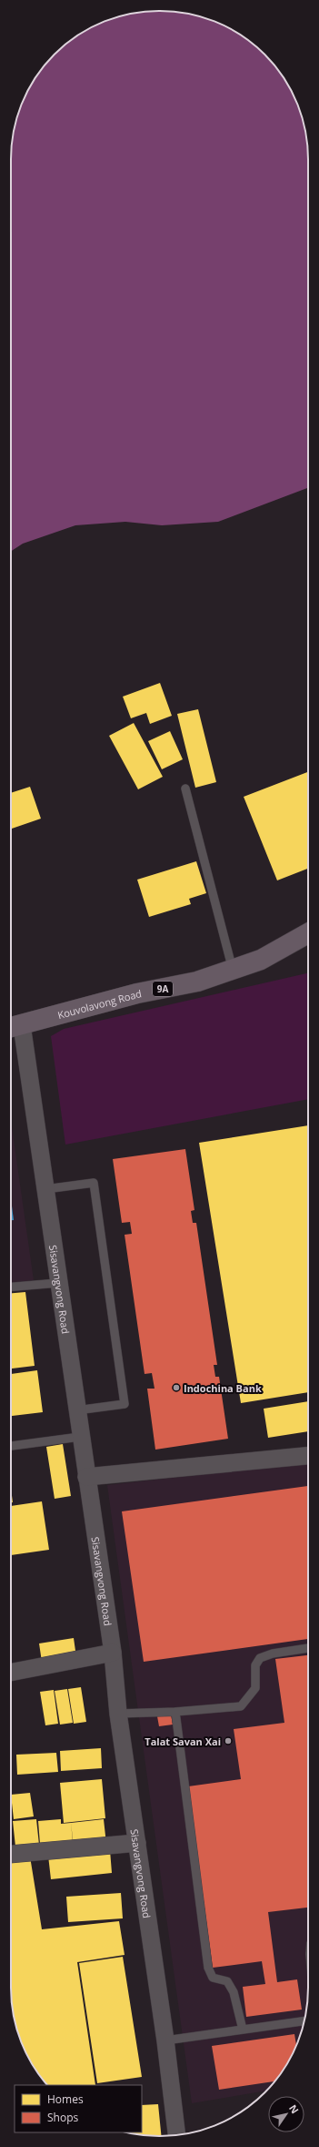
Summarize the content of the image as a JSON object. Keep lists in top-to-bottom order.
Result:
{
  "streets": {
    "main road": ["9A", "Kouvolavong Road"],
    "street": ["Sisavangvong Road"]
  },
  "places": ["Indochina Bank", "Talat Savan Xai"],
  "legend": ["Homes", "Shops"],
  "north": "top right"
}
